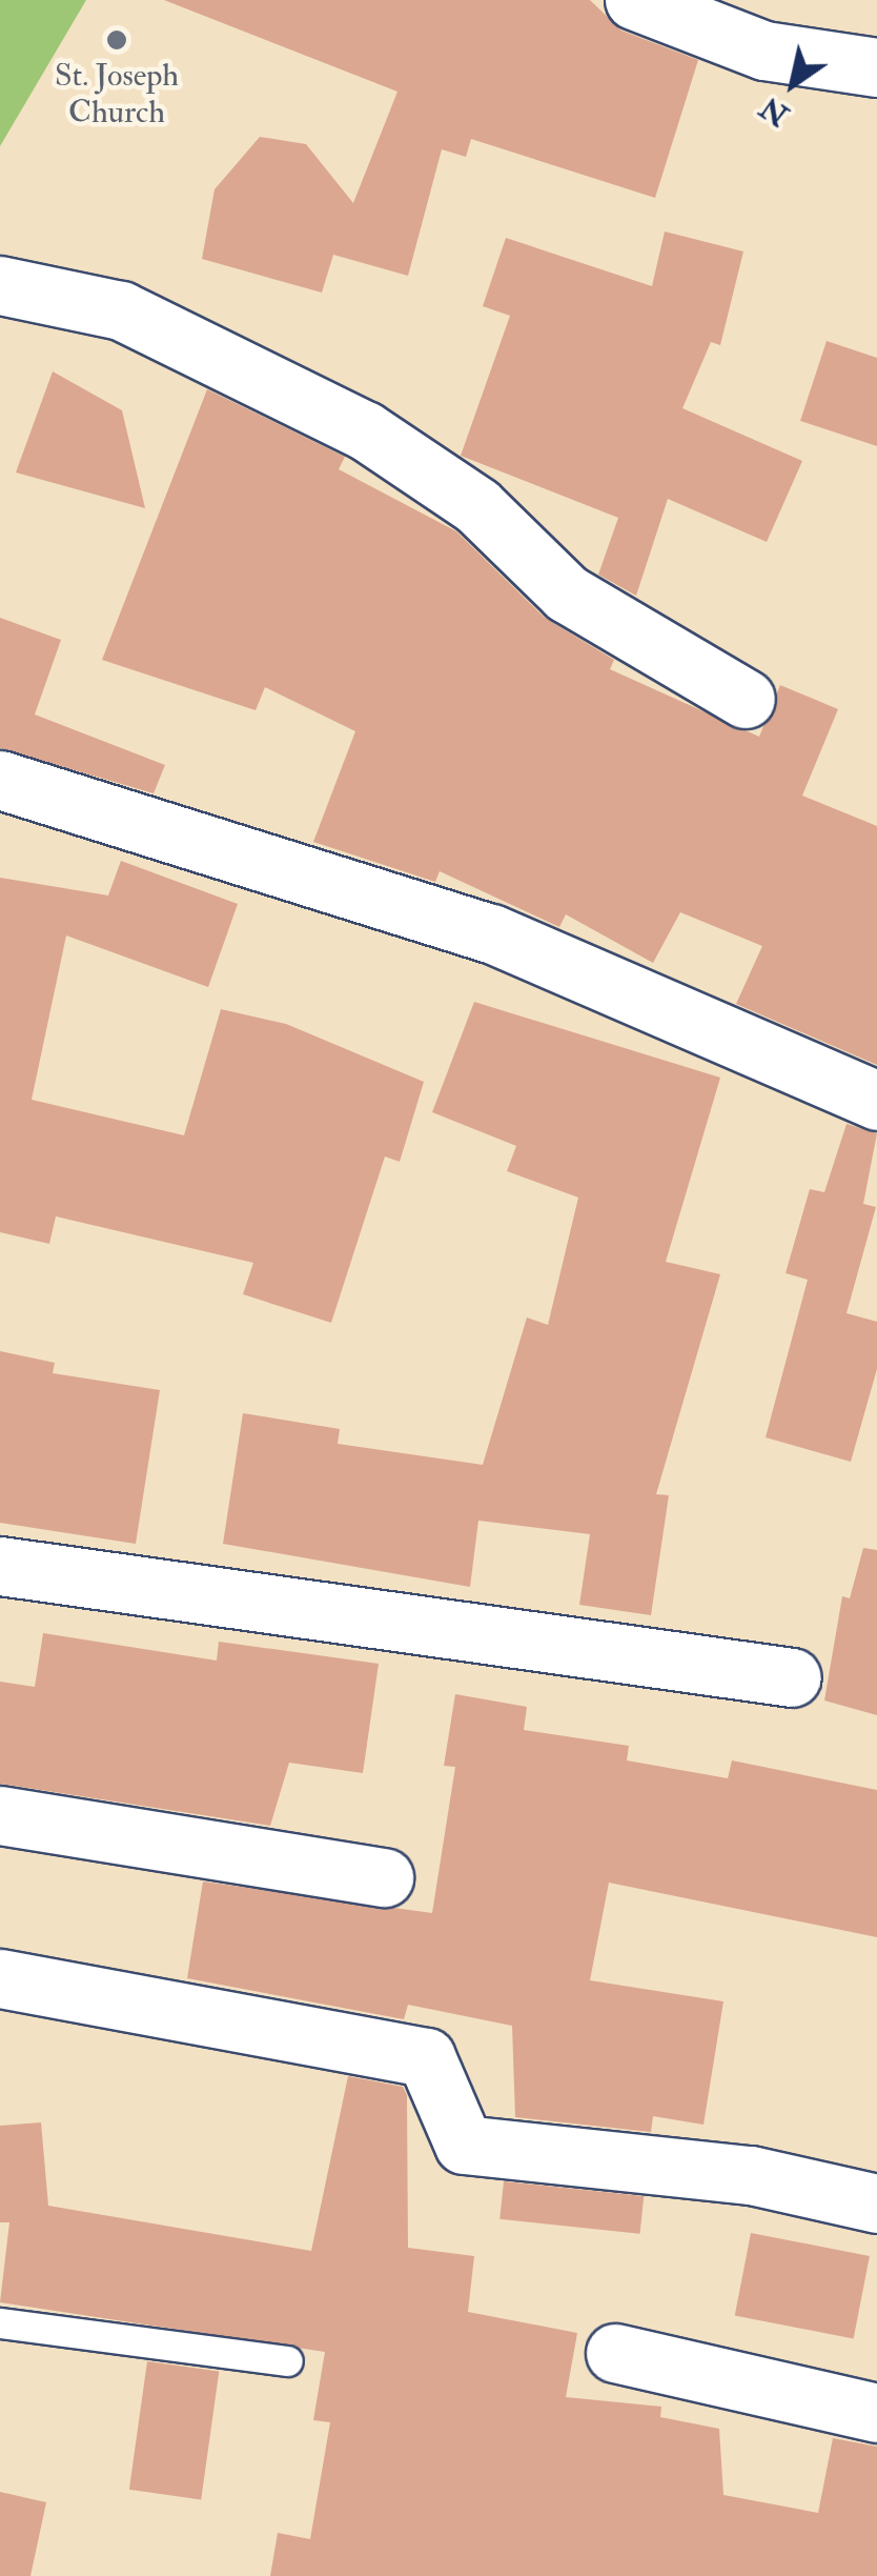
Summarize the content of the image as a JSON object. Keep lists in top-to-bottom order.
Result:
{
  "places": ["St. Joseph Church"],
  "north": "bottom left"
}
